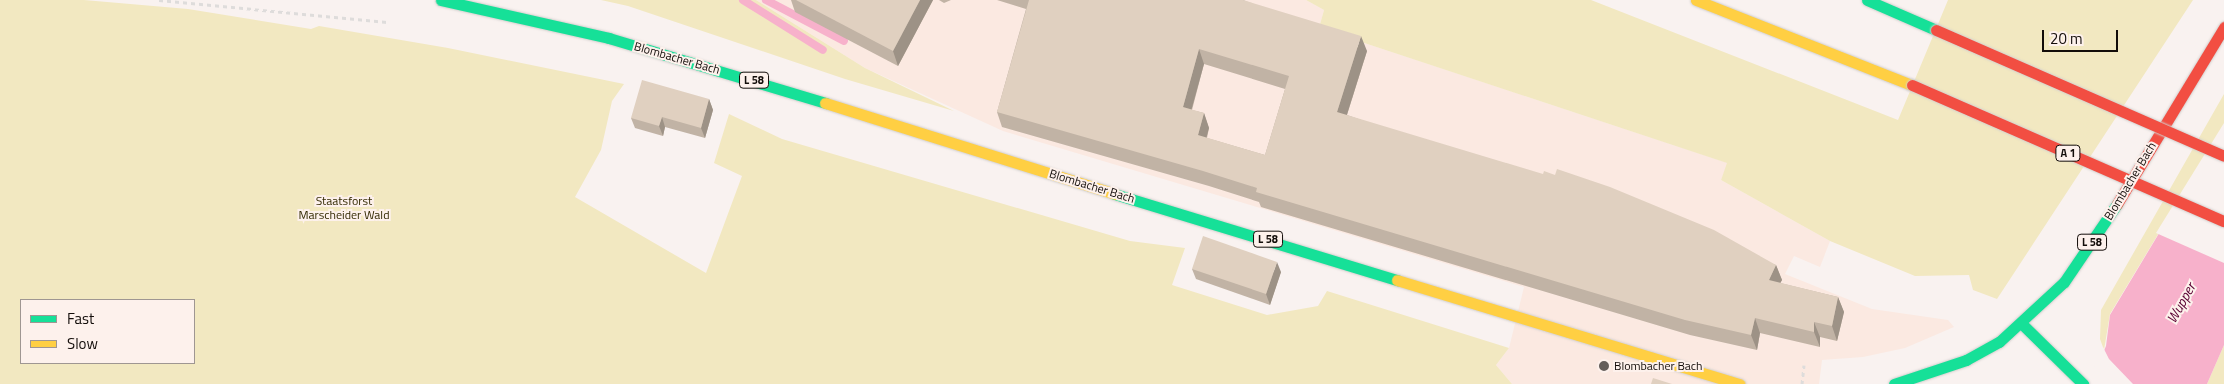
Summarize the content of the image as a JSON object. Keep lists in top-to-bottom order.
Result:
{
  "streets": {
    "main road": ["Blombacher Bach", "L 58", "A 1"]
  },
  "water": ["Wupper"],
  "parks": ["Staatsforst Marscheider Wald"],
  "places": ["Blombacher Bach"],
  "legend": ["Fast", "Slow"],
  "scale_bar": "20 m"
}
